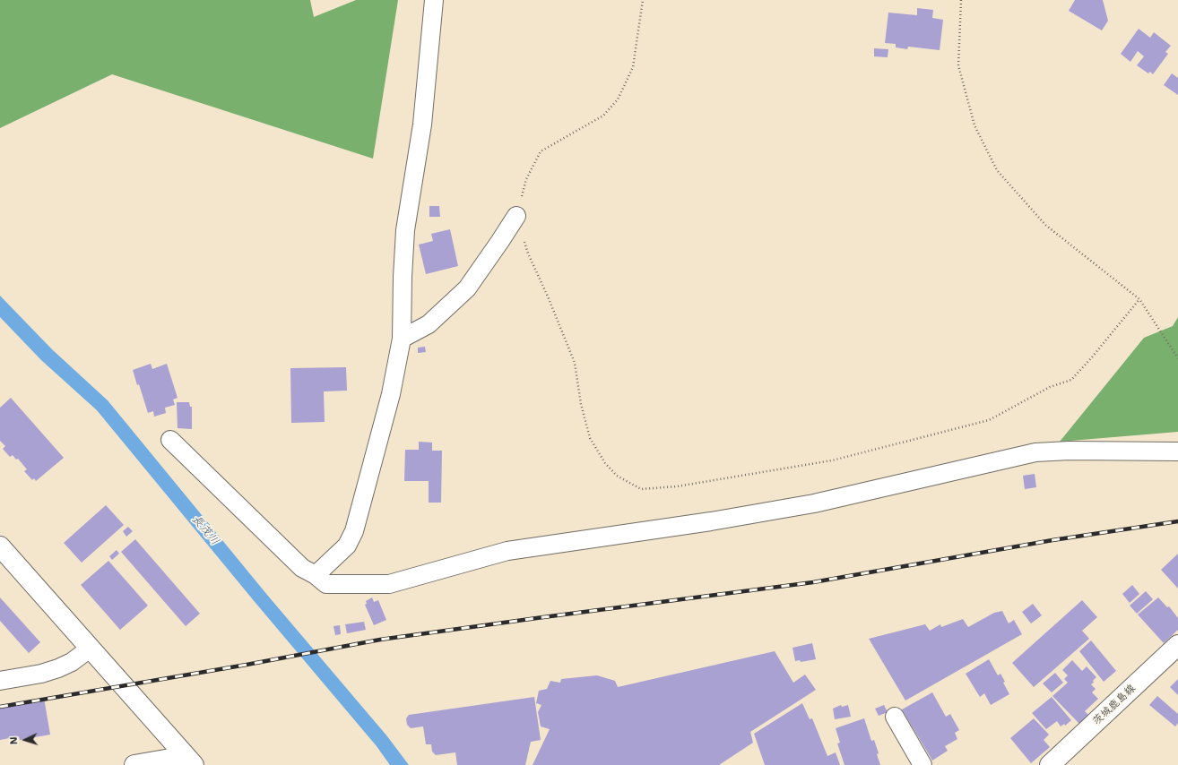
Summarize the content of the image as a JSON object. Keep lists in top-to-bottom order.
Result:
{
  "streets": {
    "street": ["茨城鹿島線"]
  },
  "water": ["長茂川"],
  "north": "left"
}
